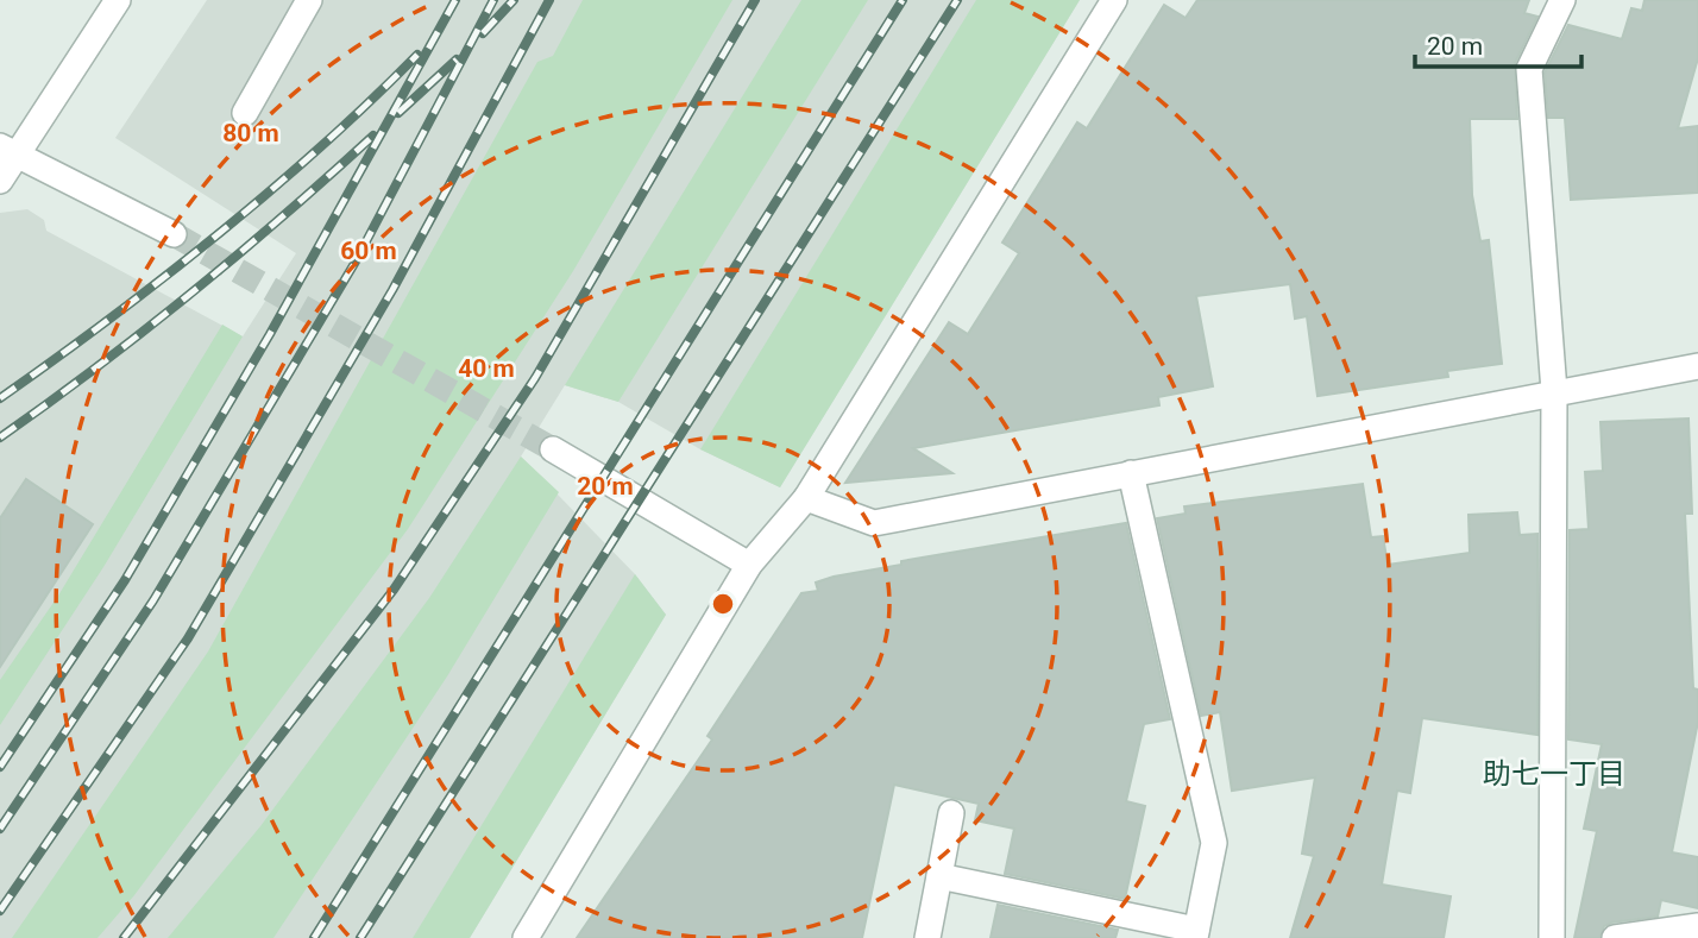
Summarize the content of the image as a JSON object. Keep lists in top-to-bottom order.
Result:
{
  "districts": ["助七一丁目"],
  "scale_bar": "20 m",
  "rings": [
    "80 m",
    "60 m",
    "40 m",
    "20 m"
  ]
}
